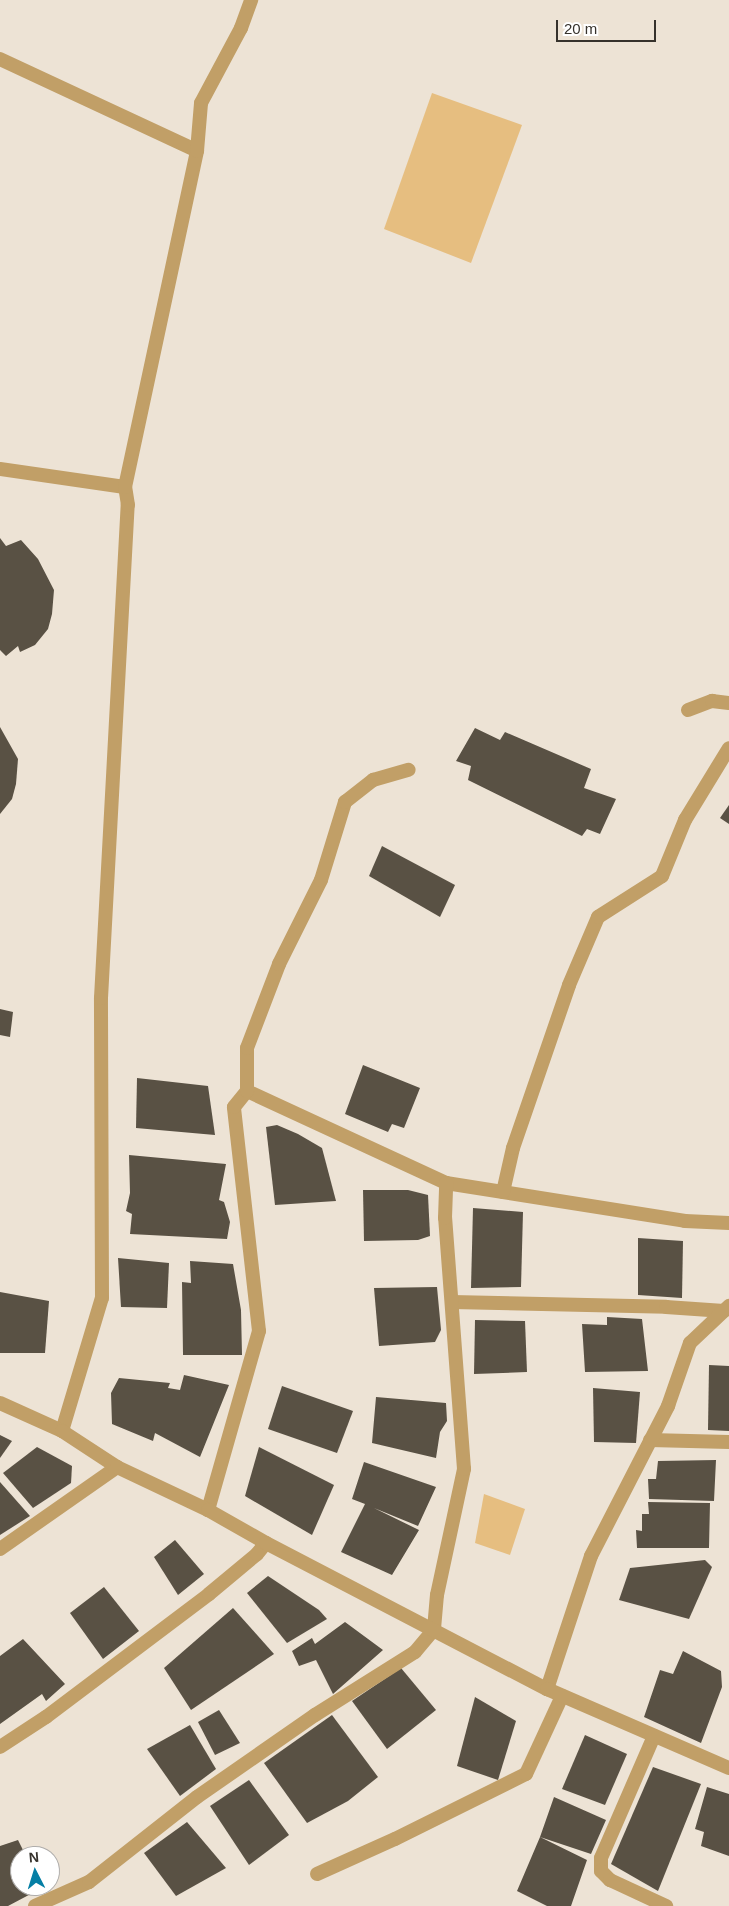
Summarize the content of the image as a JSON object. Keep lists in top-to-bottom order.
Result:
{
  "scale_bar": "20 m",
  "north": "top"
}
